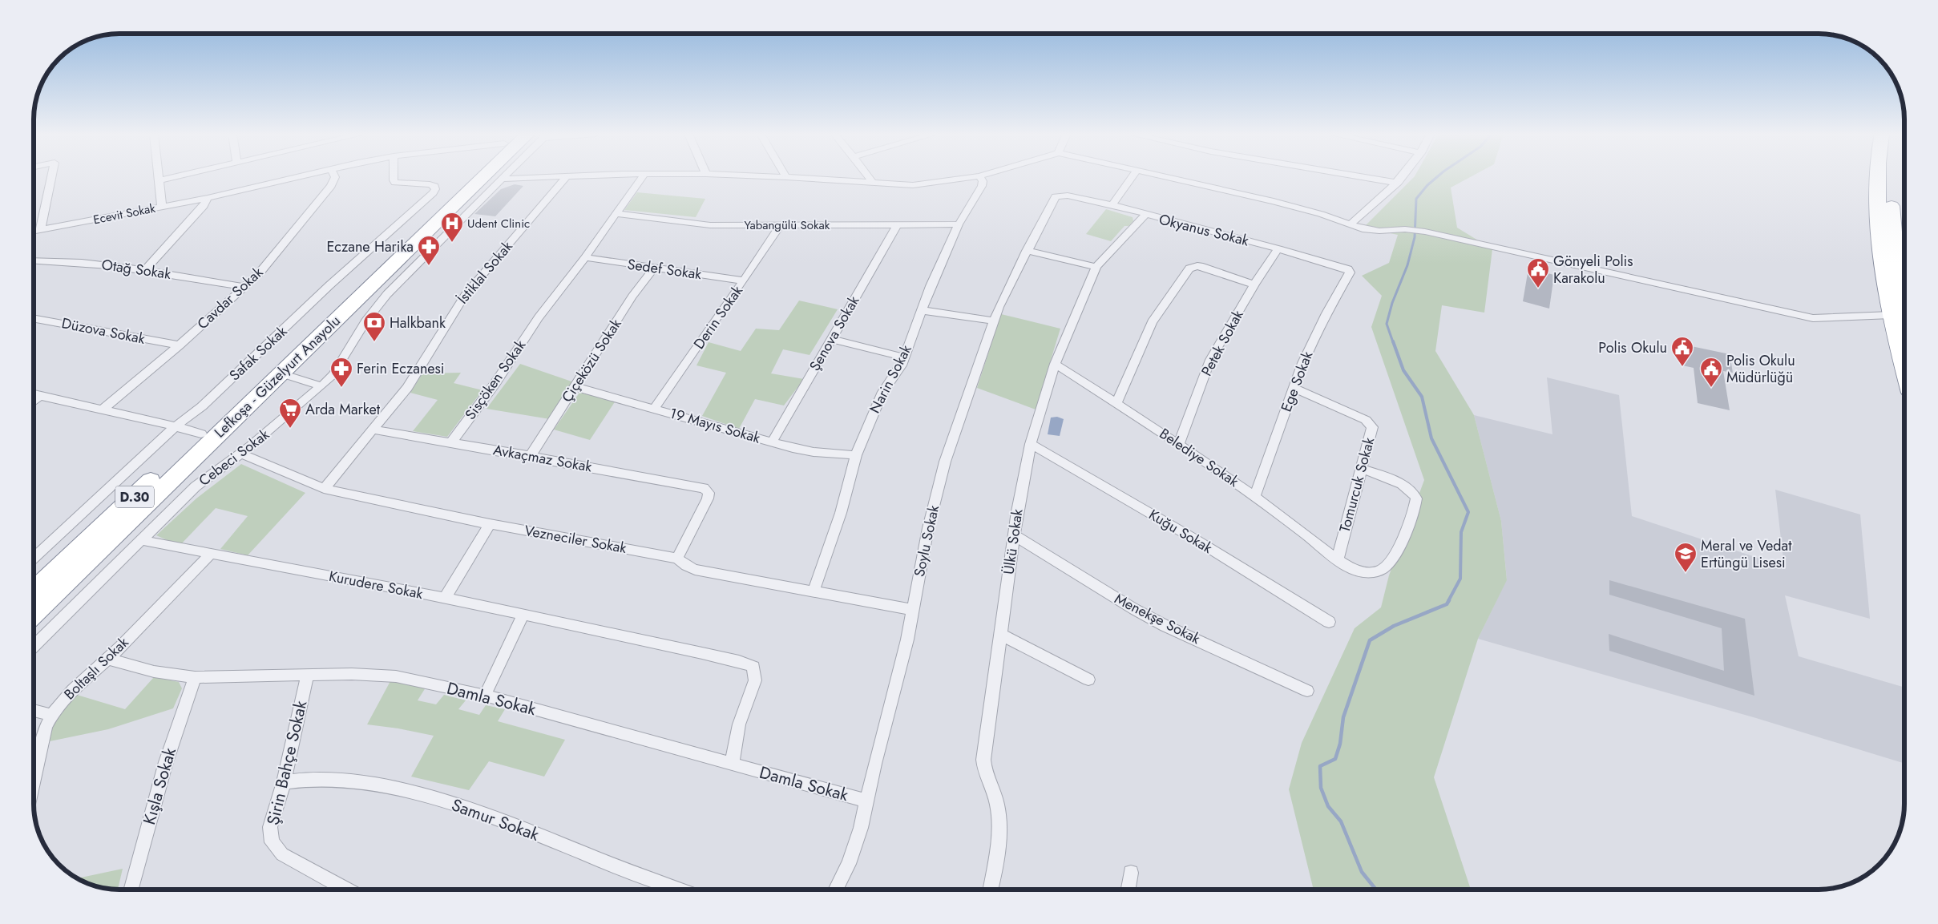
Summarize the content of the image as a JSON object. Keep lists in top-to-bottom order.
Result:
{
  "streets": {
    "highway": ["Lefkoşa - Güzelyurt Anayolu", "D.30"],
    "street": [
      "Ecevit Sokak",
      "Yabangülü Sokak",
      "Okyanus Sokak",
      "Otağ Sokak",
      "Sedef Sokak",
      "İstiklal Sokak",
      "Cavdar Sokak",
      "Derin Sokak",
      "Düzova Sokak",
      "Şenova Sokak",
      "Petek Sokak",
      "Safak Sokak",
      "Çiçeközü Sokak",
      "Narin Sokak",
      "Sisçöken Sokak",
      "Ege Sokak",
      "19 Mayıs Sokak",
      "Cebeci Sokak",
      "Belediye Sokak",
      "Avkaçmaz Sokak",
      "Tomurcuk Sokak",
      "Kuğu Sokak",
      "Vezneciler Sokak",
      "Soylu Sokak",
      "Ülkü Sokak",
      "Kurudere Sokak",
      "Menekşe Sokak",
      "Boltaşlı Sokak",
      "Damla Sokak",
      "Şirin Bahçe Sokak",
      "Kışla Sokak",
      "Samur Sokak"
    ]
  },
  "crossings": [
    ["Yabangülü Sokak", "Derin Sokak"],
    ["Yabangülü Sokak", "Şenova Sokak"],
    ["Yabangülü Sokak", "Narin Sokak"],
    ["Okyanus Sokak", "Petek Sokak"],
    ["Okyanus Sokak", "Ege Sokak"],
    ["Okyanus Sokak", "Soylu Sokak"],
    ["Okyanus Sokak", "Ülkü Sokak"],
    ["Otağ Sokak", "Cavdar Sokak"],
    ["Sedef Sokak", "Derin Sokak"],
    ["Sedef Sokak", "Çiçeközü Sokak"],
    ["İstiklal Sokak", "Avkaçmaz Sokak"],
    ["İstiklal Sokak", "Vezneciler Sokak"],
    ["Cavdar Sokak", "Düzova Sokak"],
    ["Derin Sokak", "19 Mayıs Sokak"],
    ["Şenova Sokak", "19 Mayıs Sokak"],
    ["Petek Sokak", "Belediye Sokak"],
    ["Çiçeközü Sokak", "19 Mayıs Sokak"],
    ["Çiçeközü Sokak", "Avkaçmaz Sokak"],
    ["Narin Sokak", "19 Mayıs Sokak"],
    ["Narin Sokak", "Vezneciler Sokak"],
    ["Sisçöken Sokak", "Avkaçmaz Sokak"],
    ["Ege Sokak", "Belediye Sokak"],
    ["Ege Sokak", "Tomurcuk Sokak"],
    ["Cebeci Sokak", "Vezneciler Sokak"],
    ["Cebeci Sokak", "Kurudere Sokak"],
    ["Belediye Sokak", "Tomurcuk Sokak"],
    ["Belediye Sokak", "Ülkü Sokak"],
    ["Avkaçmaz Sokak", "Vezneciler Sokak"],
    ["Kuğu Sokak", "Ülkü Sokak"],
    ["Vezneciler Sokak", "Soylu Sokak"],
    ["Soylu Sokak", "Damla Sokak"],
    ["Ülkü Sokak", "Menekşe Sokak"],
    ["Kurudere Sokak", "Boltaşlı Sokak"],
    ["Kurudere Sokak", "Damla Sokak"],
    ["Boltaşlı Sokak", "Damla Sokak"],
    ["Damla Sokak", "Şirin Bahçe Sokak"],
    ["Damla Sokak", "Kışla Sokak"],
    ["Şirin Bahçe Sokak", "Samur Sokak"]
  ],
  "places": {
    "hospital": ["Udent Clinic"],
    "pharmacy": ["Eczane Harika", "Ferin Eczanesi"],
    "public building": ["Gönyeli Polis Karakolu", "Polis Okulu", "Polis Okulu Müdürlüğü"],
    "bank": ["Halkbank"],
    "supermarket": ["Arda Market"],
    "school or university": ["Meral ve Vedat Ertüngü Lisesi"]
  }
}
